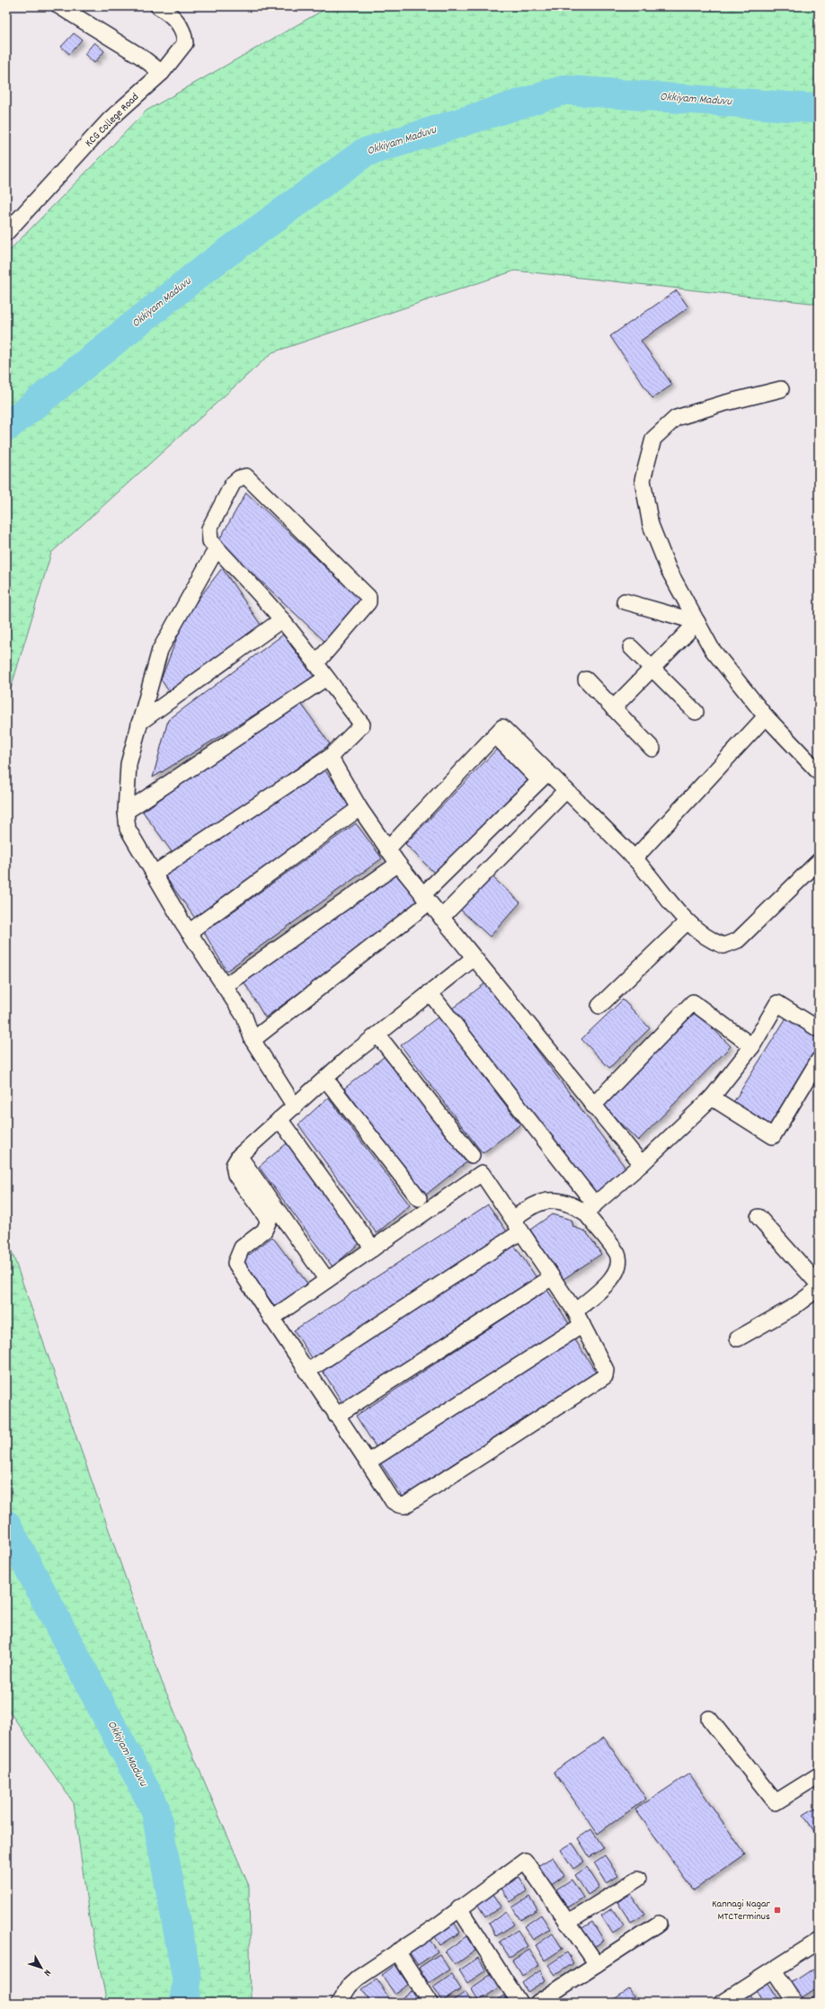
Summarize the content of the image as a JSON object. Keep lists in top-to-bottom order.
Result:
{
  "streets": {
    "street": ["KCG College Road"]
  },
  "water": ["Okkiyam Maduvu"],
  "places": {
    "transit": ["Kannagi Nagar MTCTerminus"]
  },
  "north": "bottom right"
}
